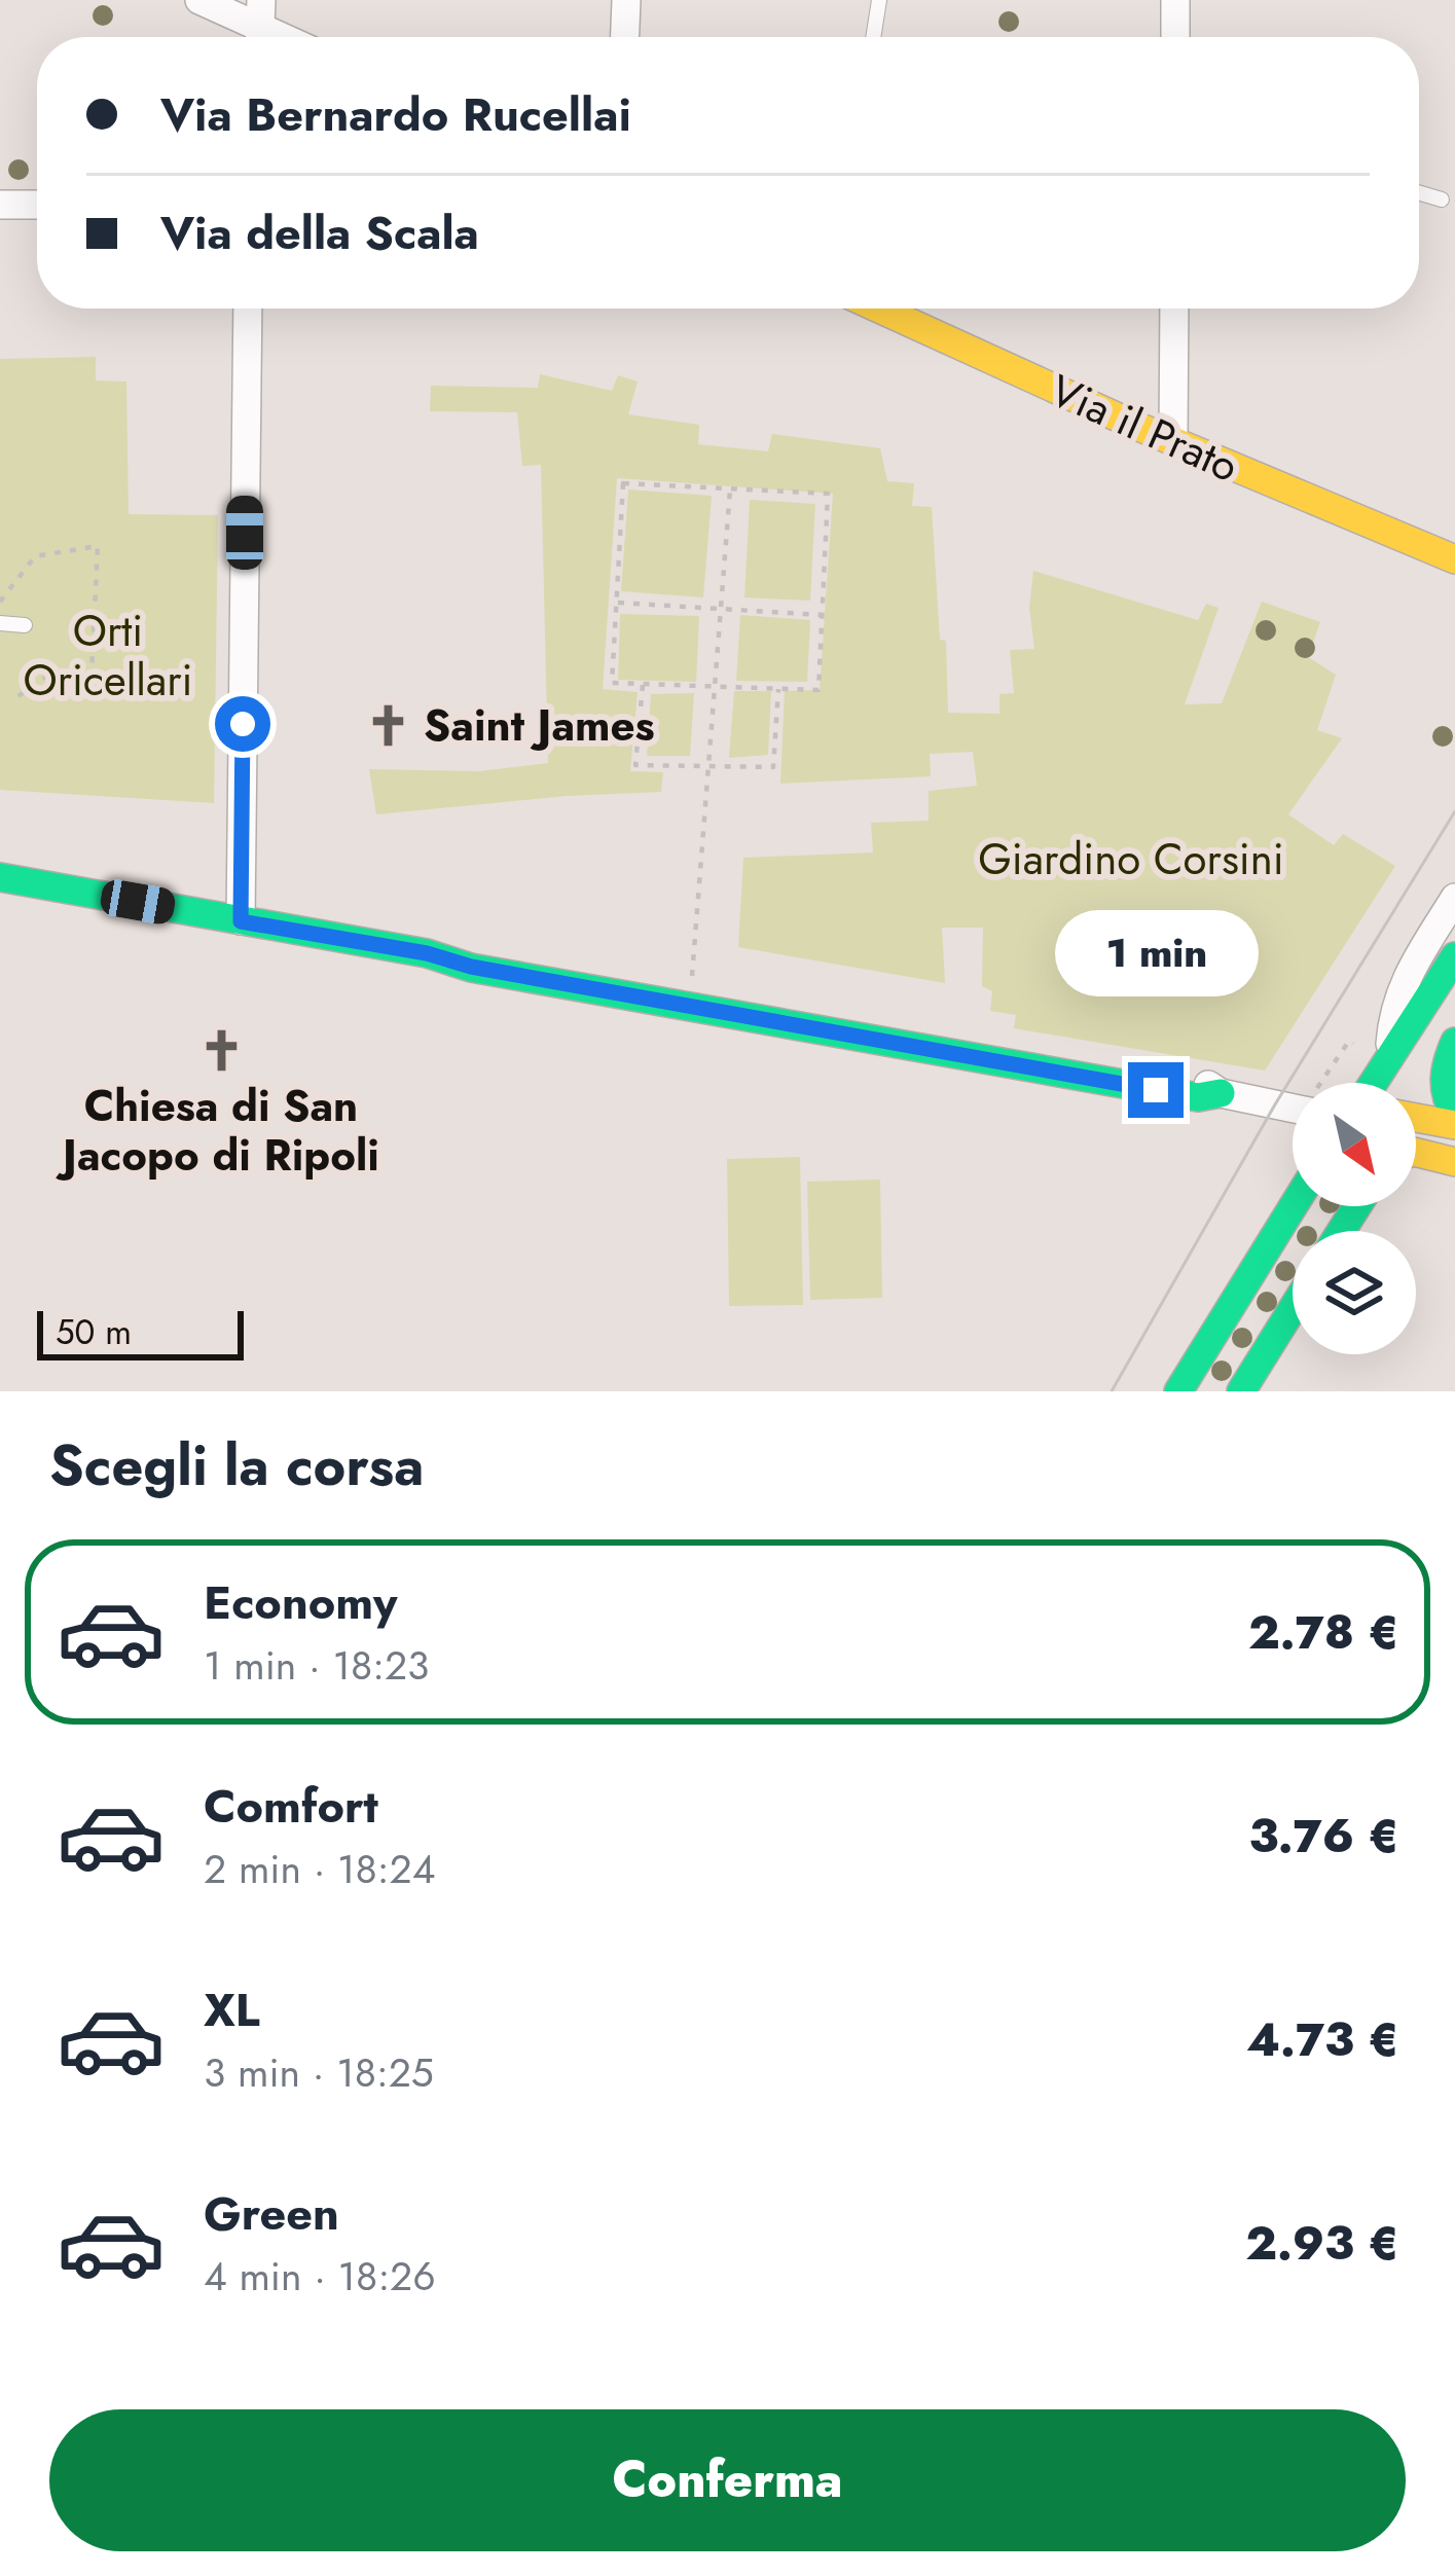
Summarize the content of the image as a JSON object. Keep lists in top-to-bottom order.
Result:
{
  "streets": {
    "street": ["Via il Prato"]
  },
  "parks": ["Orti Oricellari", "Giardino Corsini"],
  "places": {
    "church": ["Saint James", "Chiesa di San Jacopo di Ripoli"]
  },
  "scale_bar": "50 m",
  "north": "bottom right",
  "page": {
    "banner": ["Via Bernardo Rucellai", "Via della Scala"],
    "bubble": "1 min",
    "scale": "50 m",
    "heading": "Scegli la corsa",
    "list": [
      {
        "name": "Economy",
        "note": "1 min · 18:23",
        "value": "2.78 €"
      },
      {
        "name": "Comfort",
        "note": "2 min · 18:24",
        "value": "3.76 €"
      },
      {
        "name": "XL",
        "note": "3 min · 18:25",
        "value": "4.73 €"
      },
      {
        "name": "Green",
        "note": "4 min · 18:26",
        "value": "2.93 €"
      }
    ],
    "buttons": "Conferma"
  }
}
